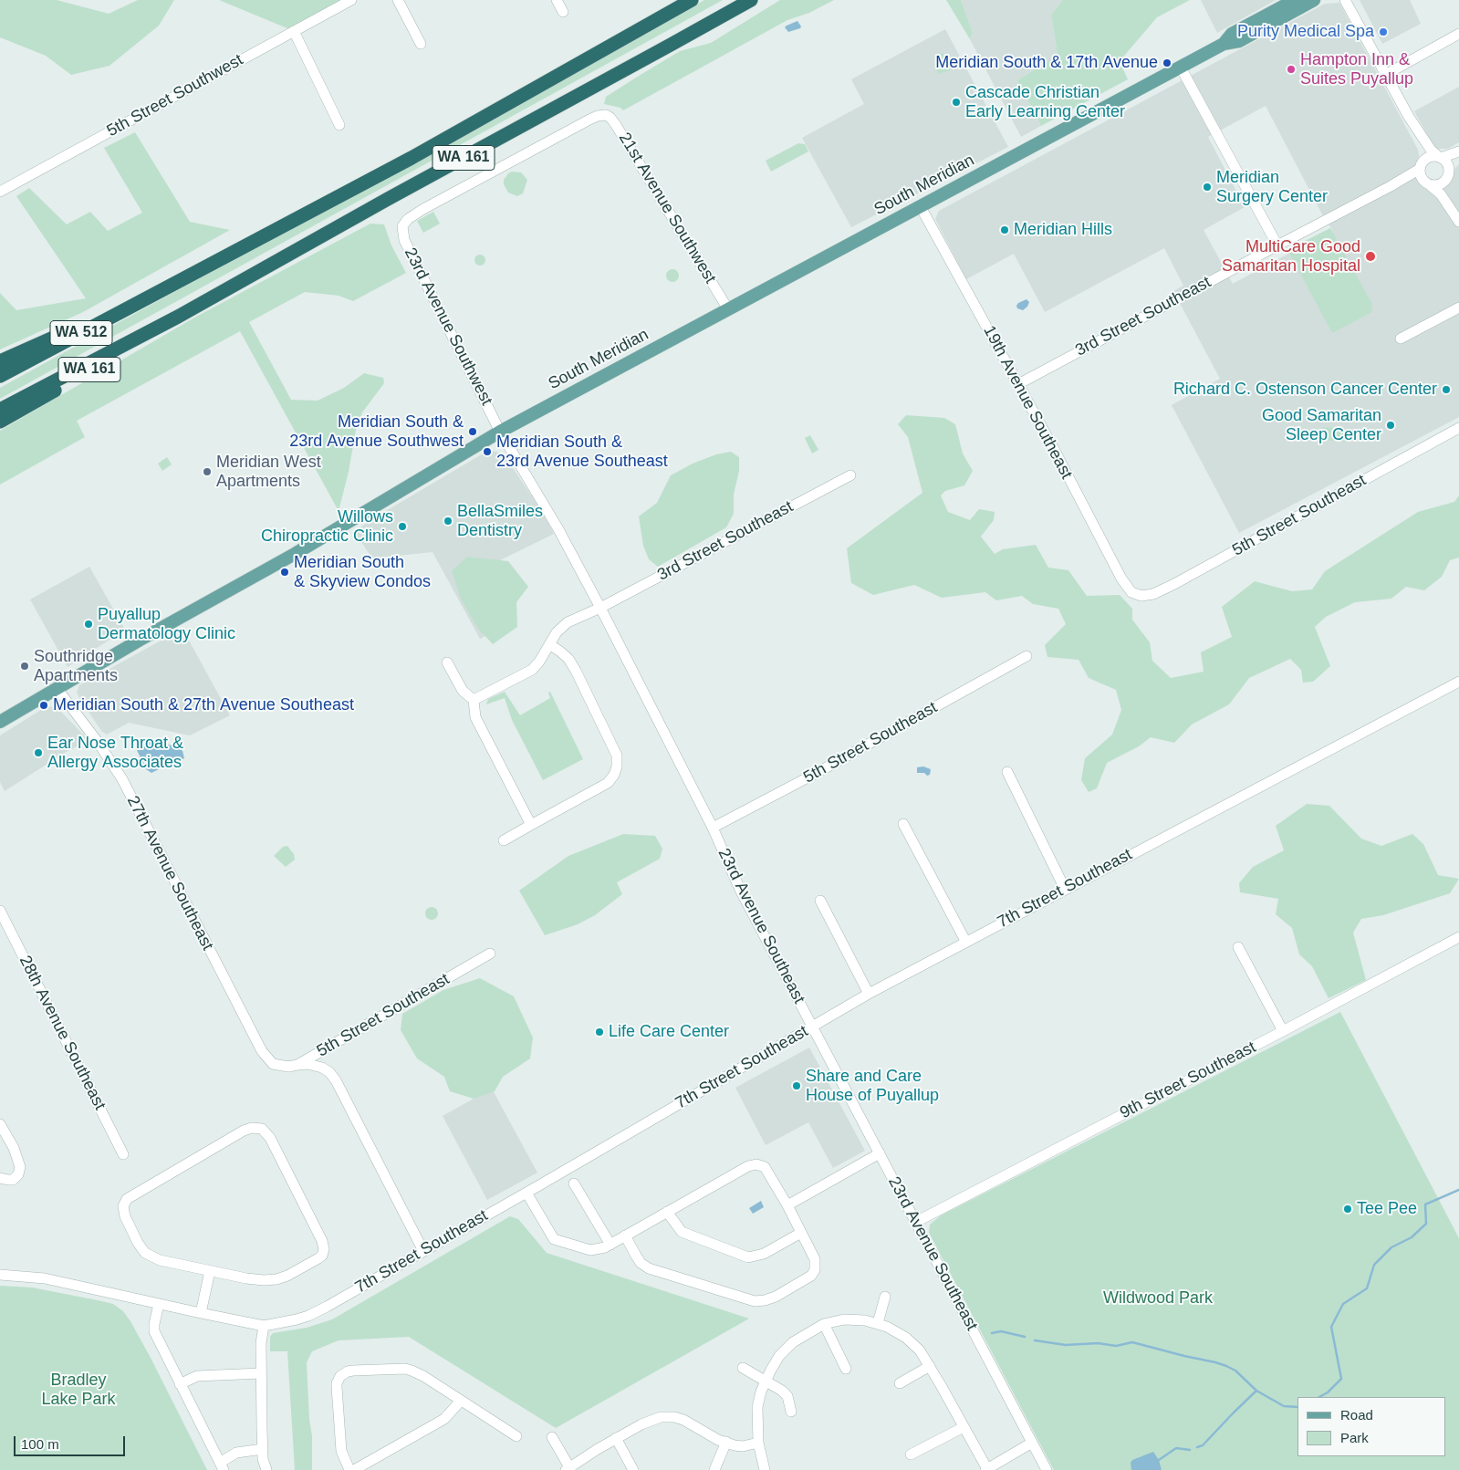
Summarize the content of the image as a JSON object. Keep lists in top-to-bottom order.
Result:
{
  "streets": {
    "highway": ["WA 161", "WA 512"],
    "main road": ["South Meridian"],
    "street": [
      "5th Street Southwest",
      "21st Avenue Southwest",
      "3rd Street Southeast",
      "23rd Avenue Southwest",
      "19th Avenue Southeast",
      "5th Street Southeast",
      "27th Avenue Southeast",
      "7th Street Southeast",
      "23rd Avenue Southeast",
      "28th Avenue Southeast",
      "9th Street Southeast"
    ]
  },
  "crossings": [
    ["WA 161", "WA 512"],
    ["South Meridian", "21st Avenue Southwest"],
    ["South Meridian", "23rd Avenue Southwest"],
    ["South Meridian", "19th Avenue Southeast"],
    ["South Meridian", "27th Avenue Southeast"],
    ["South Meridian", "23rd Avenue Southeast"],
    ["21st Avenue Southwest", "23rd Avenue Southwest"],
    ["3rd Street Southeast", "19th Avenue Southeast"],
    ["3rd Street Southeast", "23rd Avenue Southeast"],
    ["23rd Avenue Southwest", "23rd Avenue Southeast"],
    ["19th Avenue Southeast", "5th Street Southeast"],
    ["5th Street Southeast", "27th Avenue Southeast"],
    ["5th Street Southeast", "23rd Avenue Southeast"],
    ["7th Street Southeast", "23rd Avenue Southeast"],
    ["23rd Avenue Southeast", "9th Street Southeast"]
  ],
  "parks": ["Wildwood Park", "Bradley Lake Park"],
  "places": [
    "Purity Medical Spa",
    "Meridian South & 17th Avenue",
    "Hampton Inn & Suites Puyallup",
    "Cascade Christian Early Learning Center",
    "Meridian Surgery Center",
    "Meridian Hills",
    "MultiCare Good Samaritan Hospital",
    "Richard C. Ostenson Cancer Center",
    "Good Samaritan Sleep Center",
    "Meridian South & 23rd Avenue Southwest",
    "Meridian South & 23rd Avenue Southeast",
    "Meridian West Apartments",
    "BellaSmiles Dentistry",
    "Willows Chiropractic Clinic",
    "Meridian South & Skyview Condos",
    "Puyallup Dermatology Clinic",
    "Southridge Apartments",
    "Meridian South & 27th Avenue Southeast",
    "Ear Nose Throat & Allergy Associates",
    "Life Care Center",
    "Share and Care House of Puyallup",
    "Tee Pee"
  ],
  "legend": ["Road", "Park"],
  "scale_bar": "100 m"
}
